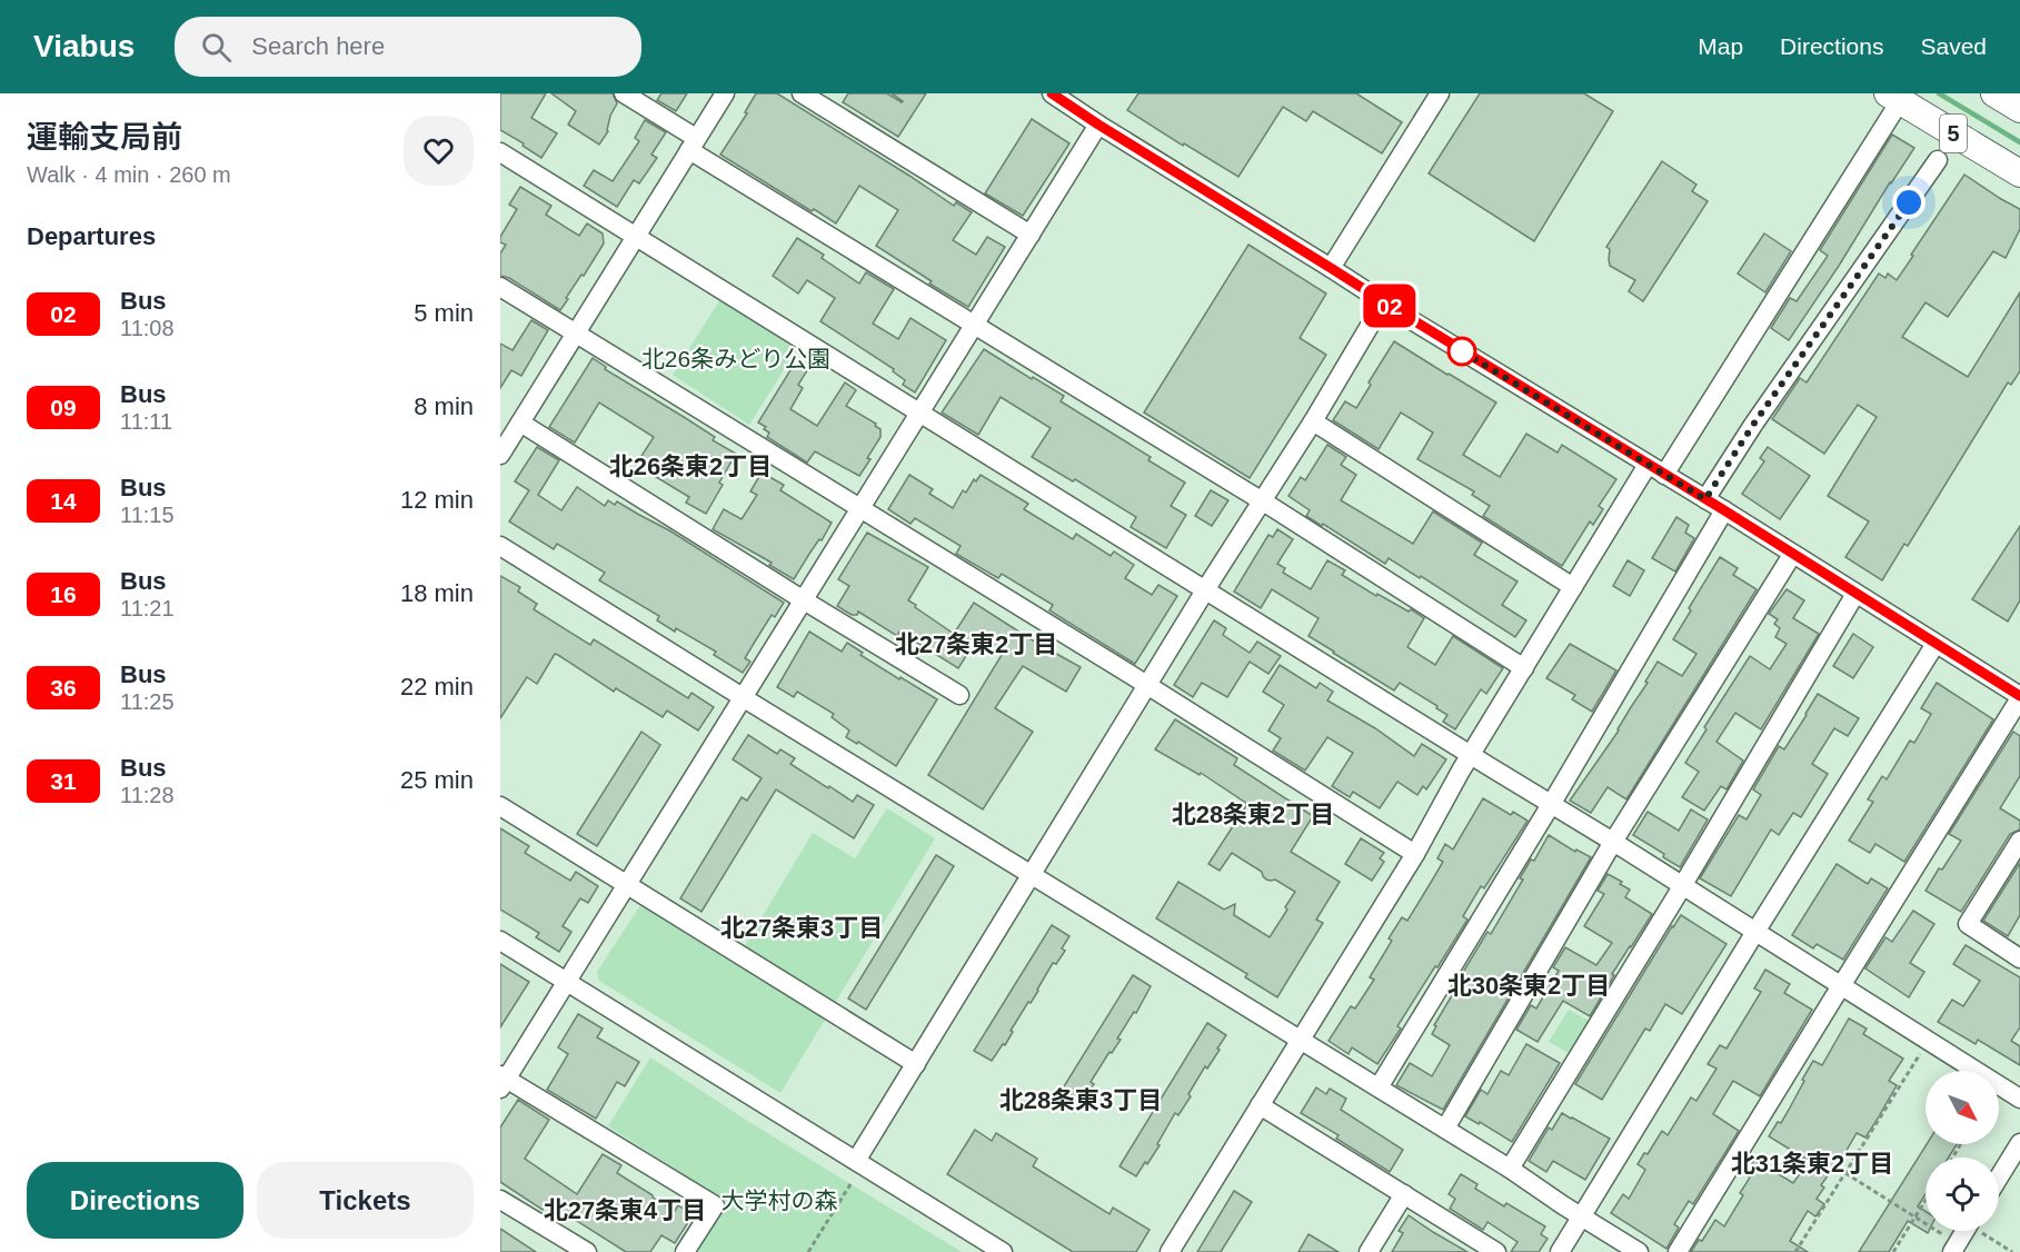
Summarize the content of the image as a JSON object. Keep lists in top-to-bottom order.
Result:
{
  "streets": {
    "highway": ["5"]
  },
  "districts": [
    "北26条東2丁目",
    "北27条東2丁目",
    "北28条東2丁目",
    "北27条東3丁目",
    "北30条東2丁目",
    "北28条東3丁目",
    "北31条東2丁目",
    "北27条東4丁目"
  ],
  "parks": ["北26条みどり公園", "大学村の森"],
  "lines": ["bus line 02"],
  "north": "bottom right",
  "page": {
    "header": "Viabus",
    "search": "Search here",
    "nav": ["Map", "Directions", "Saved"],
    "heading": [
      ["運輸支局前", "Walk · 4 min · 260 m"],
      "Departures"
    ],
    "on_map": "02",
    "list": [
      {
        "mark": "02",
        "name": "Bus",
        "note": "11:08",
        "value": "5 min"
      },
      {
        "mark": "09",
        "name": "Bus",
        "note": "11:11",
        "value": "8 min"
      },
      {
        "mark": "14",
        "name": "Bus",
        "note": "11:15",
        "value": "12 min"
      },
      {
        "mark": "16",
        "name": "Bus",
        "note": "11:21",
        "value": "18 min"
      },
      {
        "mark": "36",
        "name": "Bus",
        "note": "11:25",
        "value": "22 min"
      },
      {
        "mark": "31",
        "name": "Bus",
        "note": "11:28",
        "value": "25 min"
      }
    ],
    "buttons": ["Directions", "Tickets"]
  }
}
